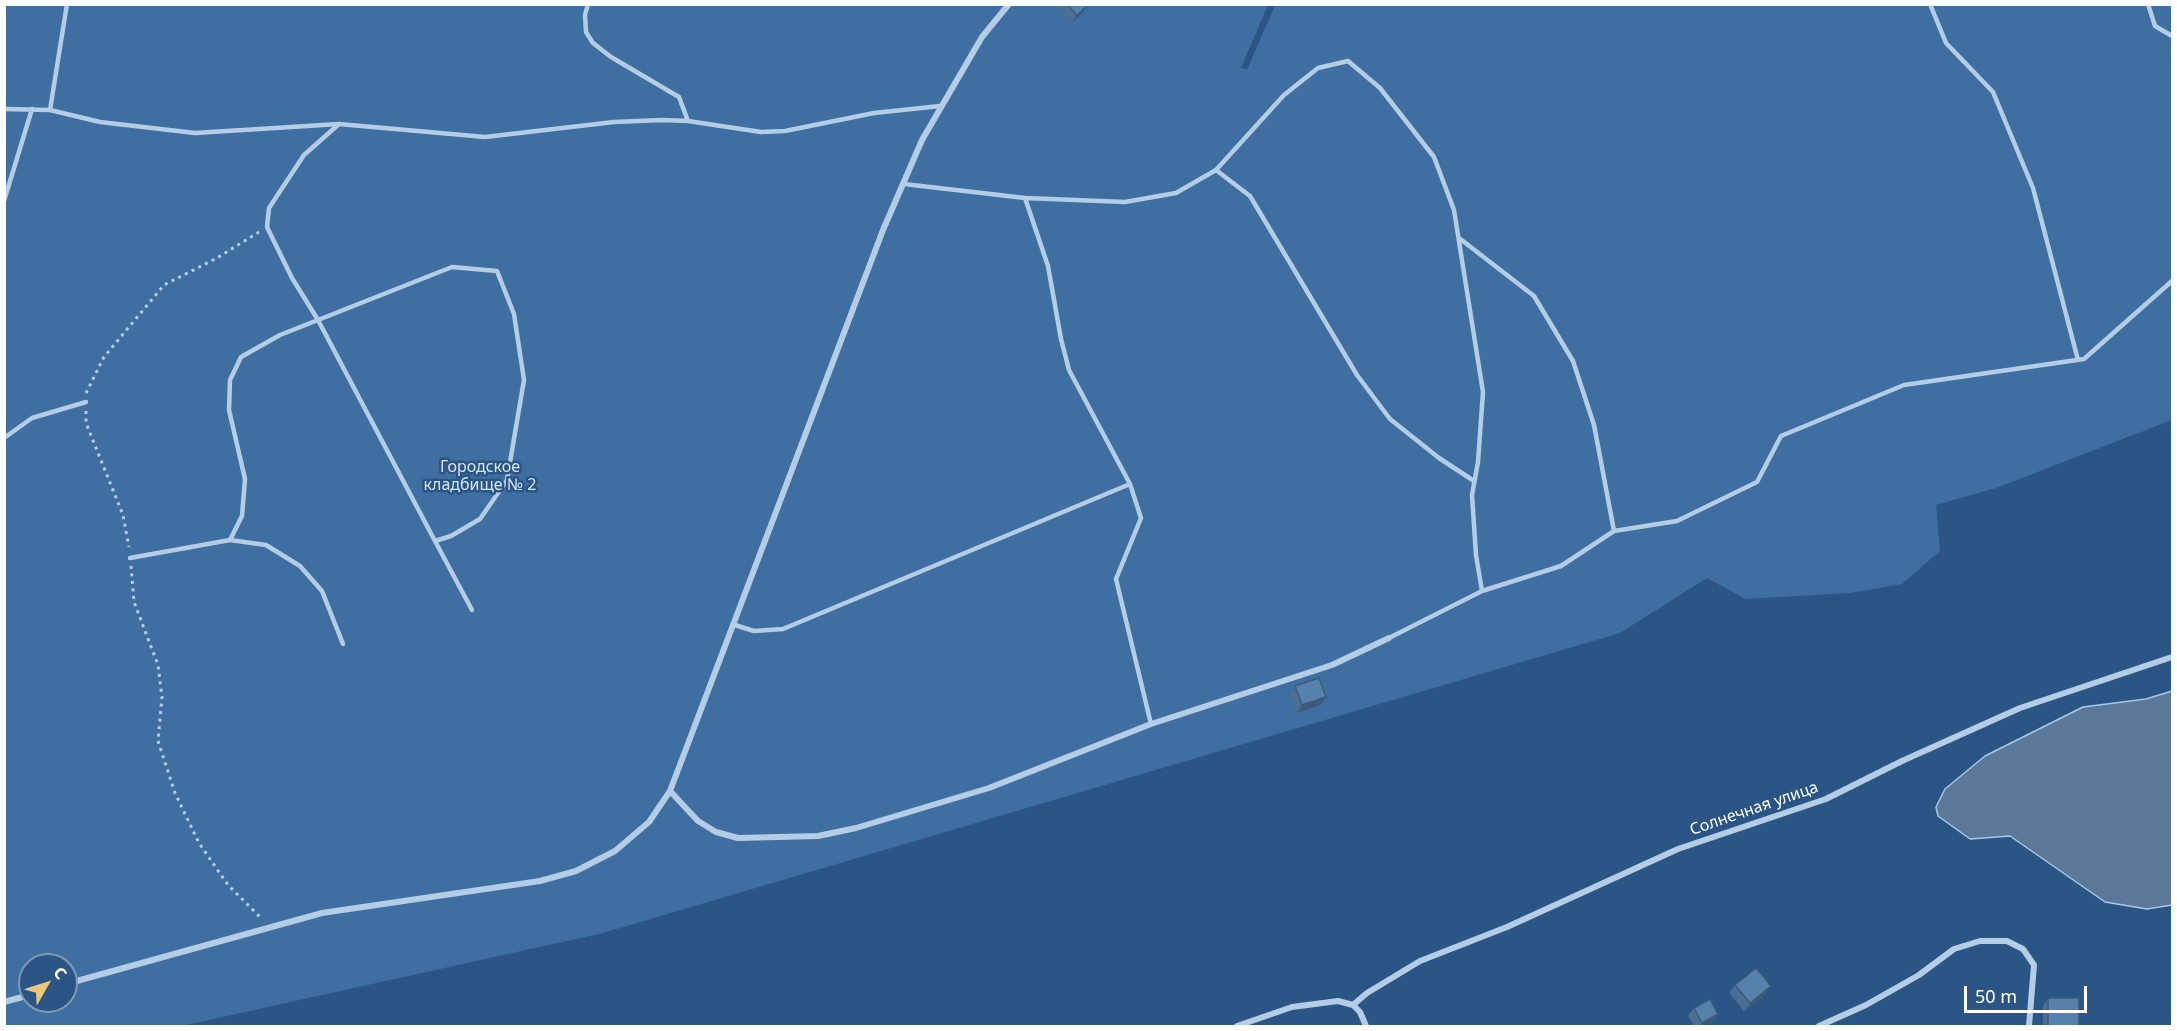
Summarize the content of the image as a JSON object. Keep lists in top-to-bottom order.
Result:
{
  "streets": {
    "street": ["Солнечная улица"]
  },
  "parks": ["Городское кладбище № 2"],
  "scale_bar": "50 m",
  "north": "top right"
}
